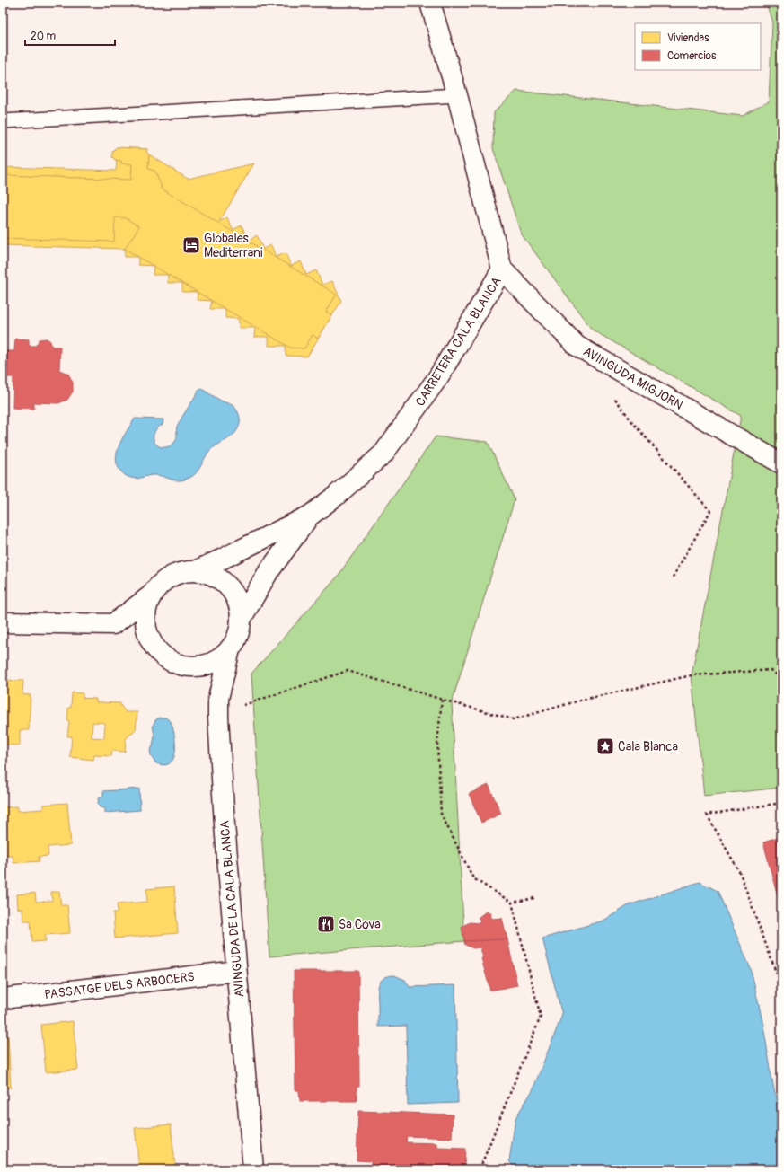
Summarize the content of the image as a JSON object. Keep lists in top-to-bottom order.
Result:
{
  "streets": {
    "street": [
      "CARRETERA CALA BLANCA",
      "AVINGUDA MIGJORN",
      "AVINGUDA DE LA CALA BLANCA",
      "PASSATGE DELS ARBOCERS"
    ]
  },
  "crossings": [
    ["CARRETERA CALA BLANCA", "AVINGUDA MIGJORN"],
    ["CARRETERA CALA BLANCA", "AVINGUDA DE LA CALA BLANCA"],
    ["AVINGUDA DE LA CALA BLANCA", "PASSATGE DELS ARBOCERS"]
  ],
  "places": {
    "hotel": ["Globales Mediterrani"],
    "place": ["Cala Blanca"],
    "restaurant": ["Sa Cova"]
  },
  "legend": ["Viviendas", "Comercios"],
  "scale_bar": "20 m"
}
